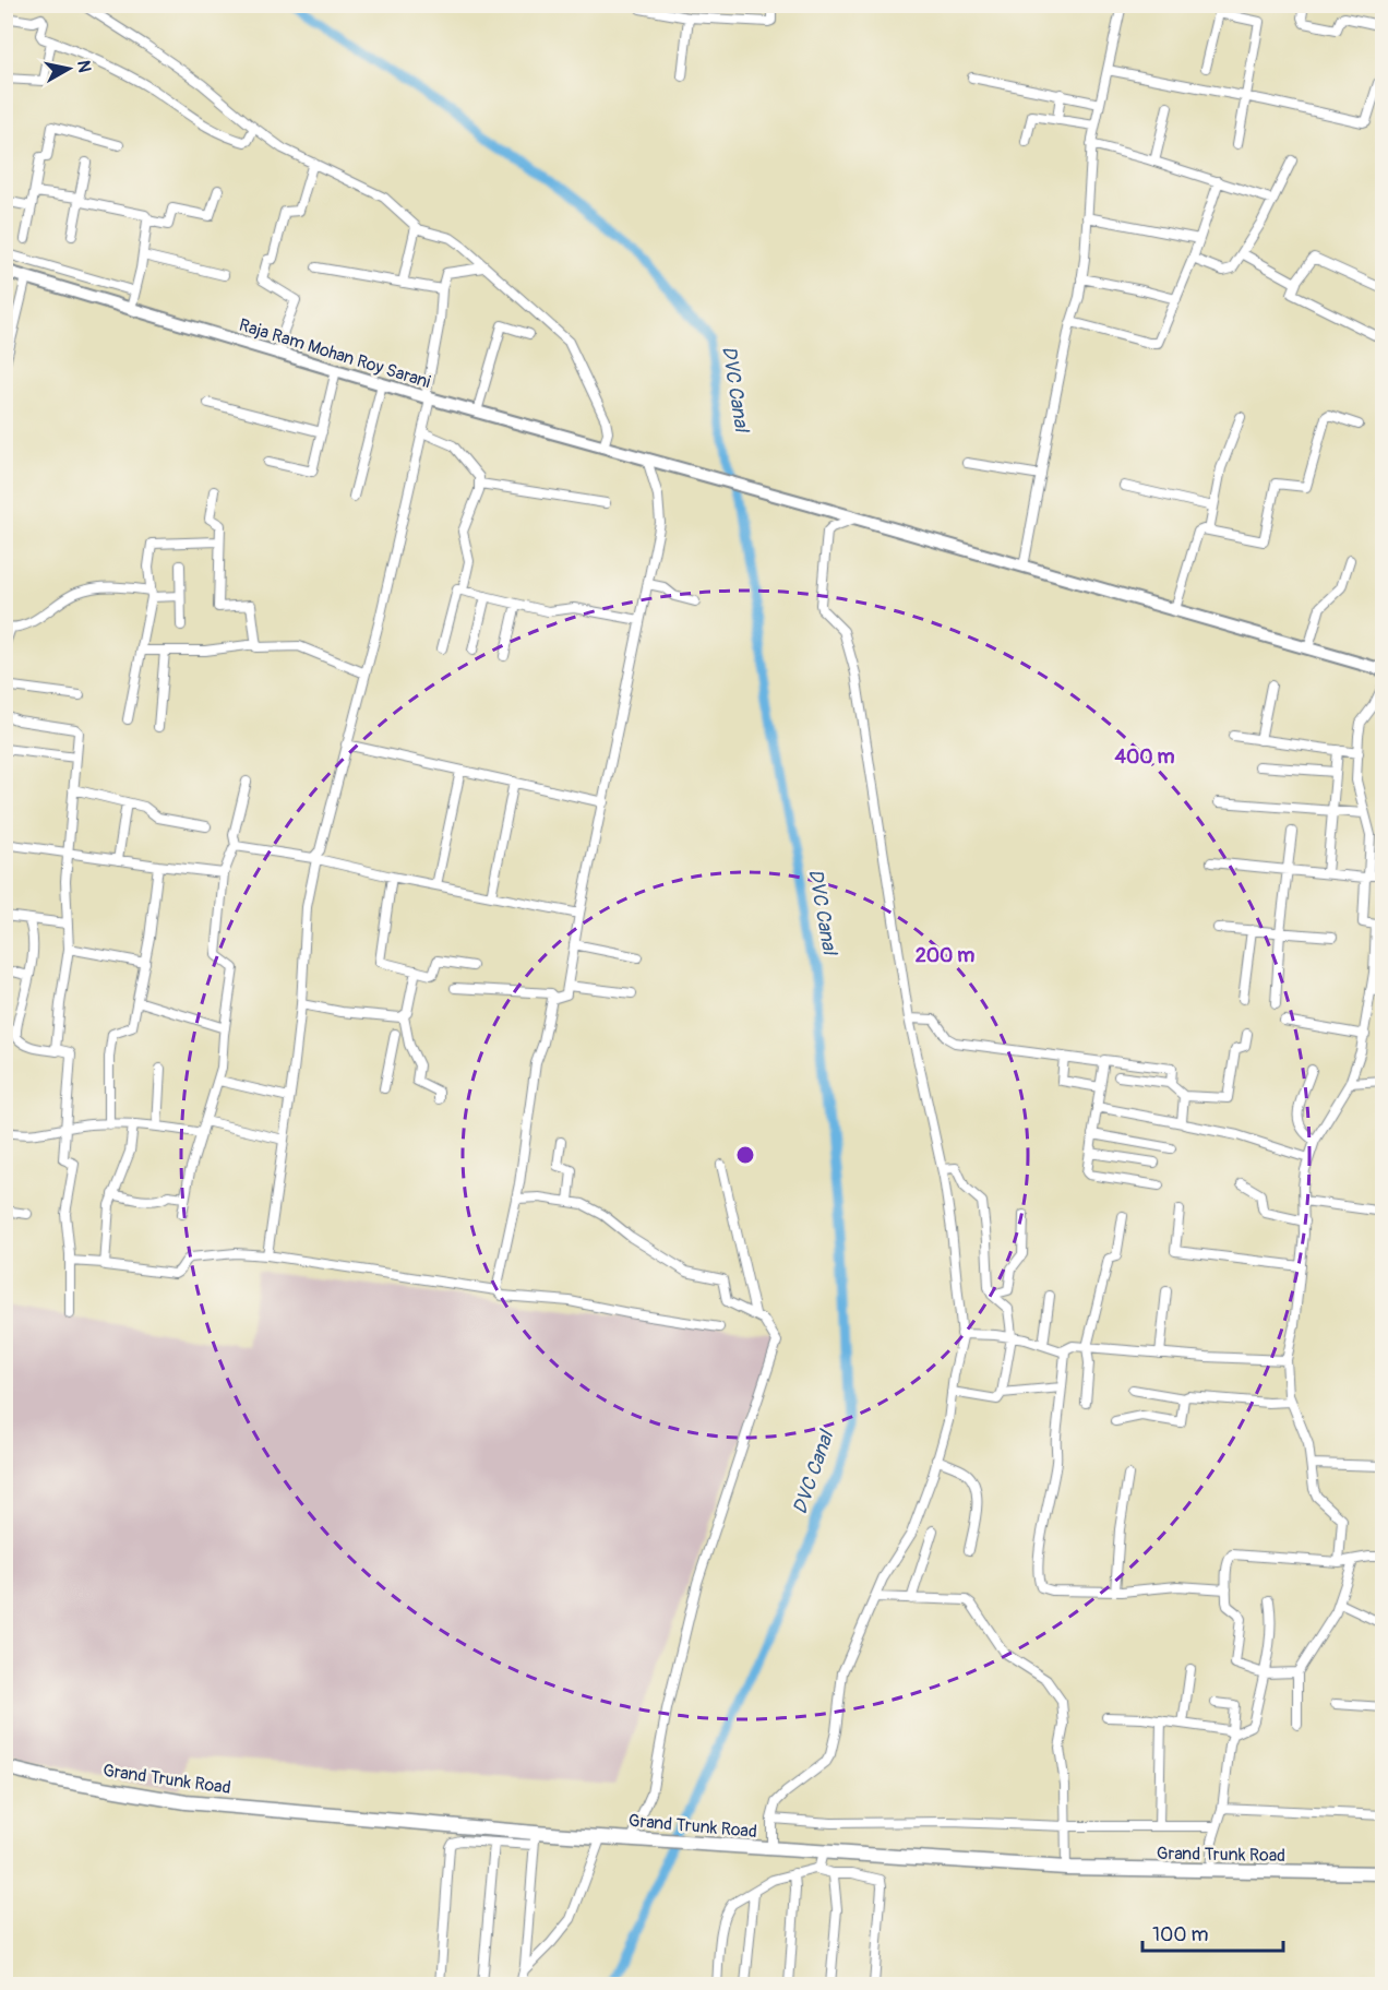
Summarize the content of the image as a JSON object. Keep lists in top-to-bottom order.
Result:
{
  "streets": {
    "main road": ["Grand Trunk Road"],
    "street": ["Raja Ram Mohan Roy Sarani"]
  },
  "water": ["DVC Canal"],
  "scale_bar": "100 m",
  "north": "right",
  "rings": ["400 m", "200 m"]
}
